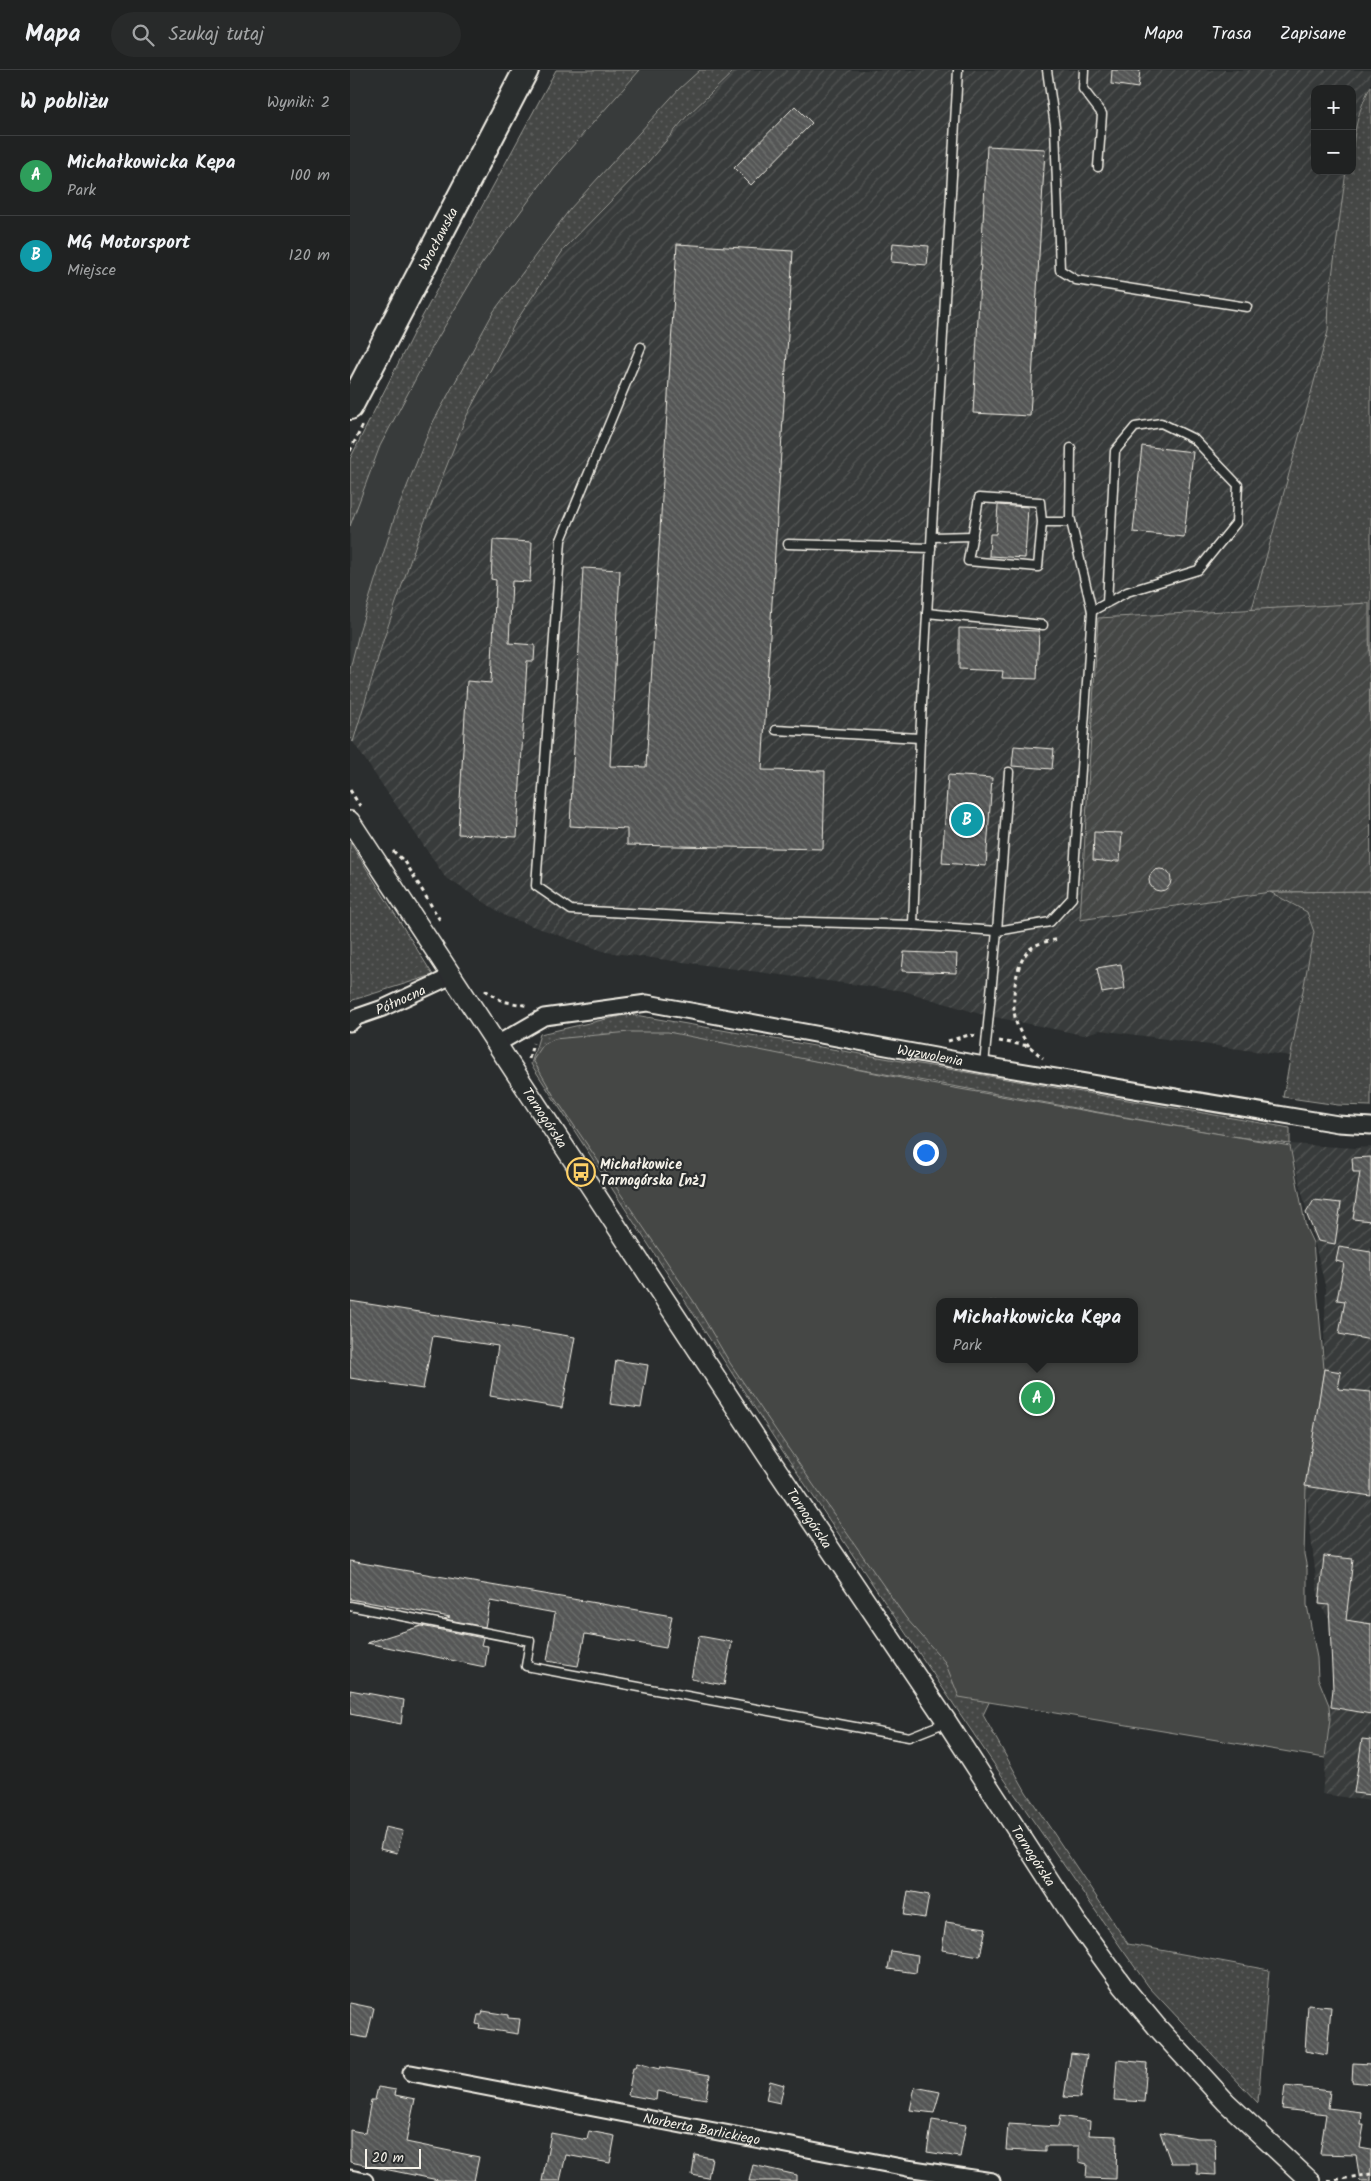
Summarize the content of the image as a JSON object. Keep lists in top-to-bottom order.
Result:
{
  "streets": {
    "main road": ["Wrocławska"],
    "street": [
      "Północna",
      "Wyzwolenia",
      "Tarnogórska",
      "Norberta Barlickiego"
    ]
  },
  "crossings": [
    ["Północna", "Tarnogórska"],
    ["Wyzwolenia", "Tarnogórska"]
  ],
  "places": {
    "bus stop": ["Michałkowice Tarnogórska [nż]"]
  },
  "scale_bar": "20 m",
  "page": {
    "header": "Mapa",
    "search": "Szukaj tutaj",
    "nav": ["Mapa", "Trasa", "Zapisane"],
    "heading": ["W pobliżu", "Wyniki: 2"],
    "map_buttons": ["+", "−"],
    "list": [
      {
        "mark": "A",
        "name": "Michałkowicka Kępa",
        "note": "Park",
        "value": "100 m"
      },
      {
        "mark": "B",
        "name": "MG Motorsport",
        "note": "Miejsce",
        "value": "120 m"
      }
    ],
    "pins": ["B", "A"],
    "popup": ["Michałkowicka Kępa", "Park"],
    "scale": "20 m"
  }
}
